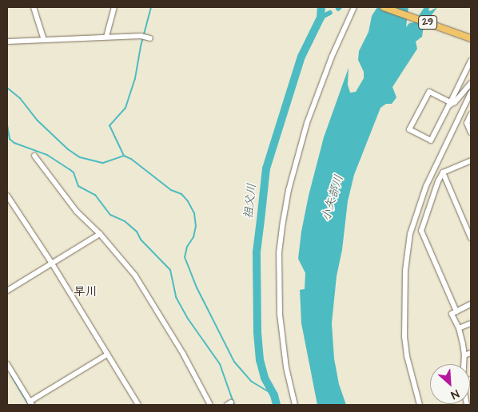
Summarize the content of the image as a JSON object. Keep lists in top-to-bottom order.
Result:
{
  "streets": {
    "main road": ["29"]
  },
  "districts": ["早川"],
  "water": ["小矢部川", "祖父川"],
  "north": "bottom right"
}
